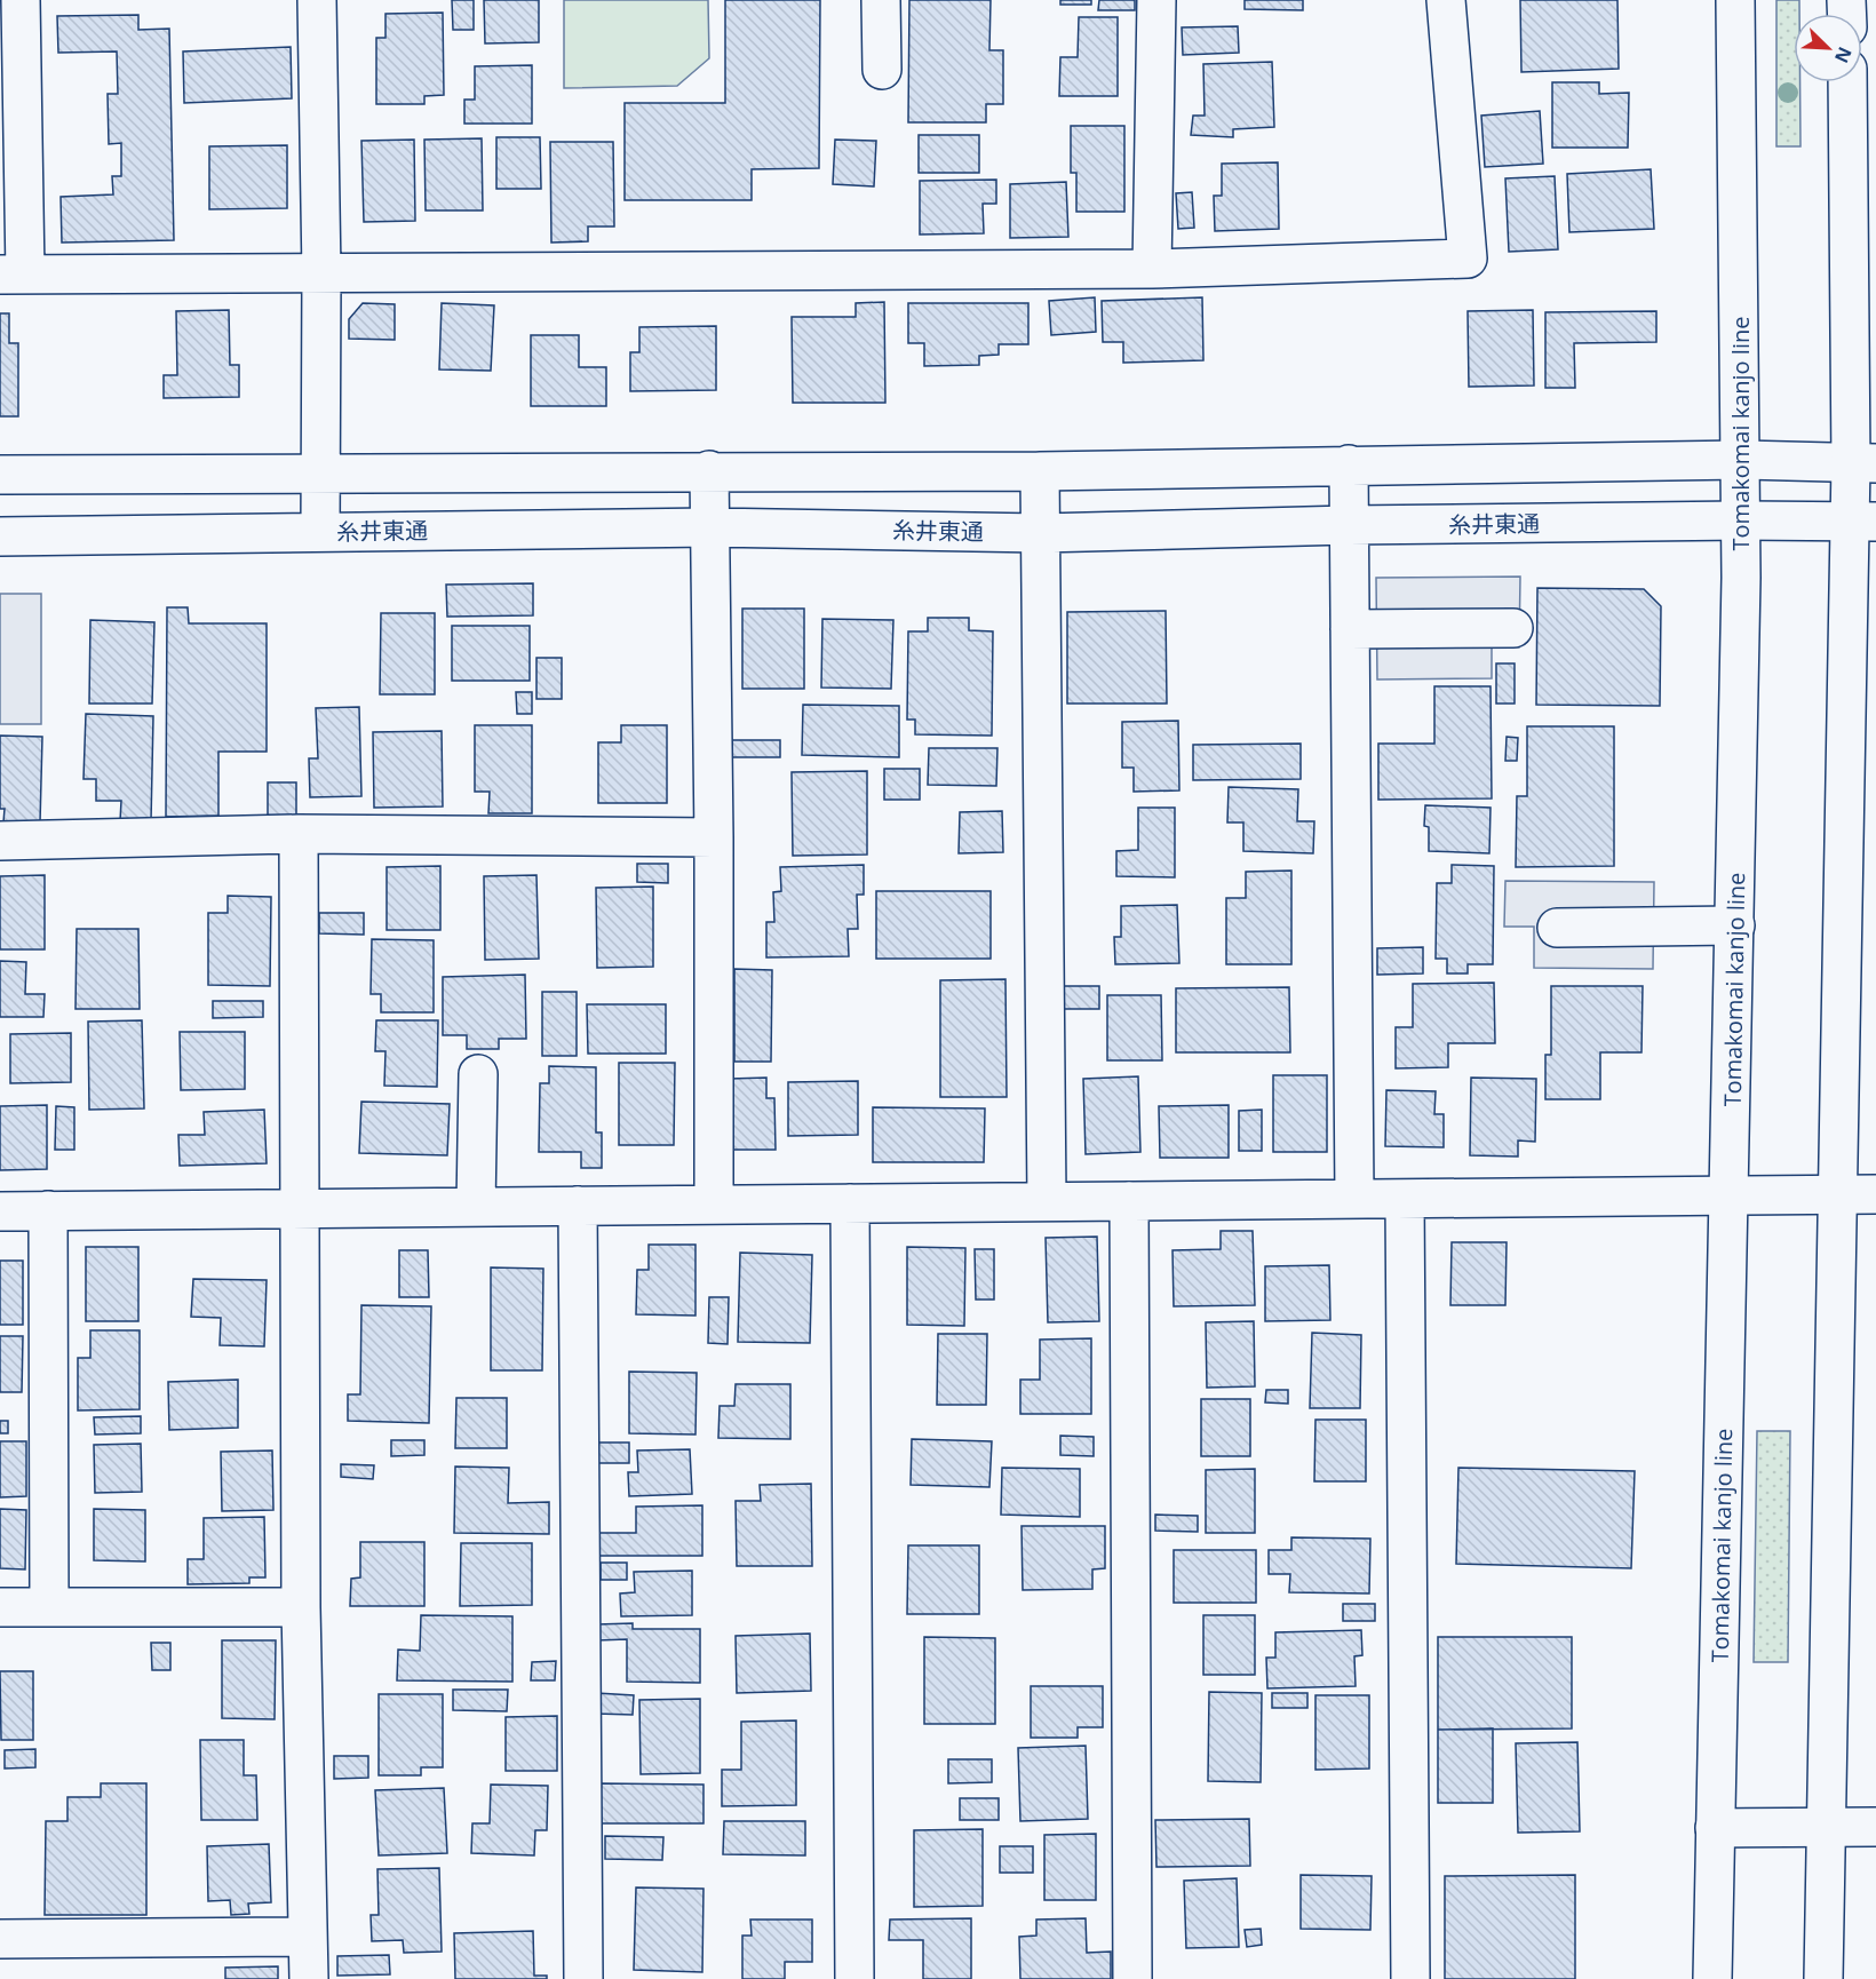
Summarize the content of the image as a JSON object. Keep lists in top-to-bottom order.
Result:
{
  "streets": {
    "street": ["Tomakomai kanjo line", "糸井東通"]
  },
  "crossings": [
    ["Tomakomai kanjo line", "糸井東通"]
  ],
  "north": "bottom right"
}
